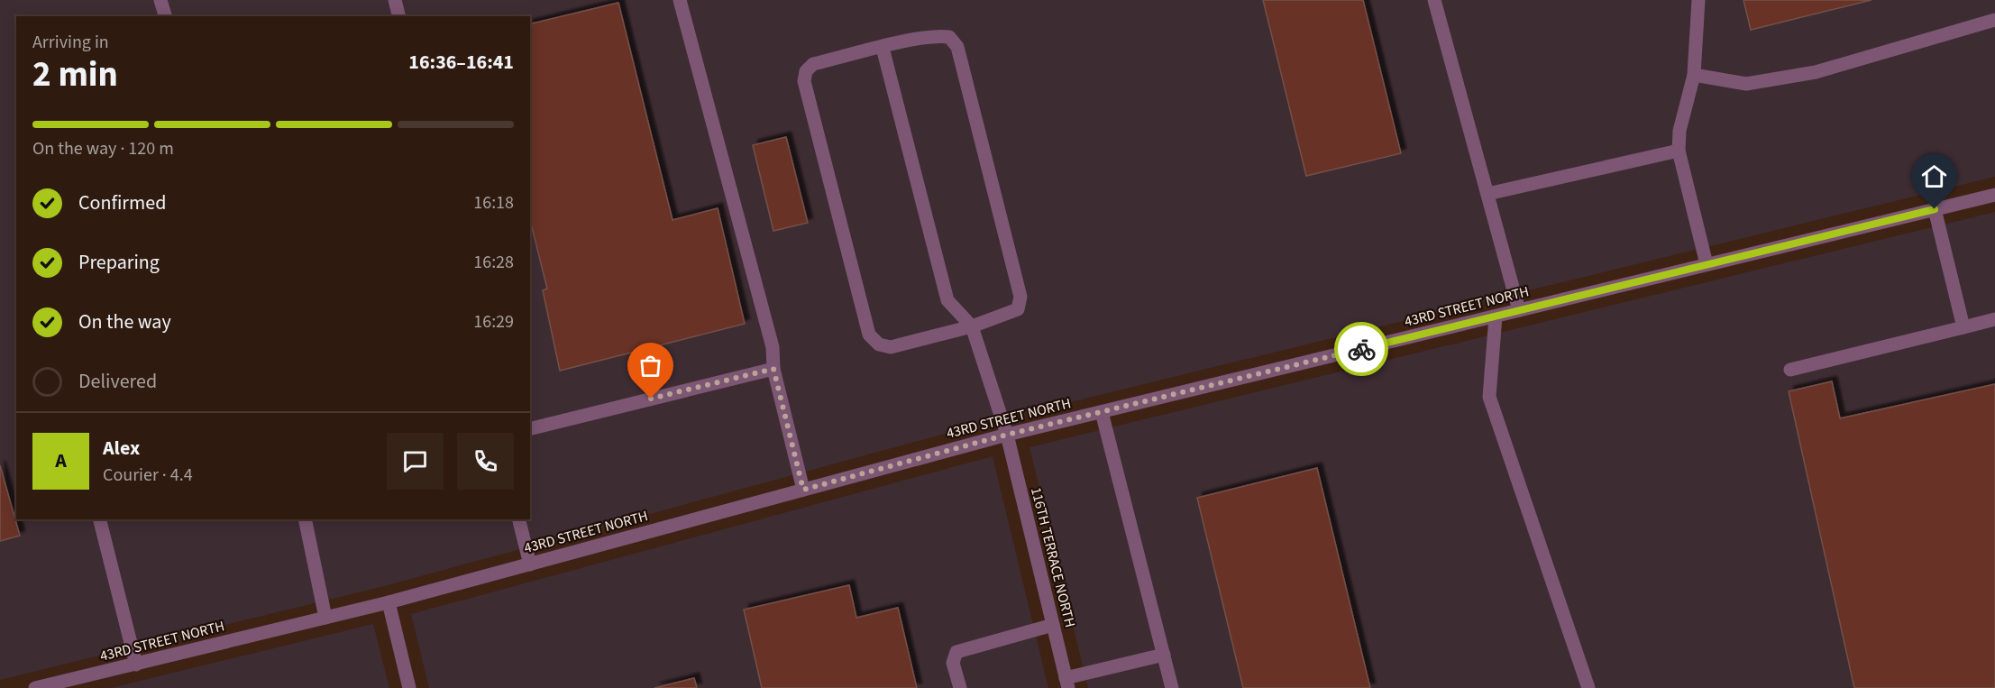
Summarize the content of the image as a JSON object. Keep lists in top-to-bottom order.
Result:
{
  "streets": {
    "street": ["43RD STREET NORTH", "116TH TERRACE NORTH"]
  },
  "crossings": [
    ["43RD STREET NORTH", "116TH TERRACE NORTH"]
  ],
  "page": {
    "heading": ["2 min", "Arriving in", "16:36–16:41"],
    "panel": ["Alex", "Courier · 4.4"],
    "bar": "On the way · 120 m",
    "list": [
      ["Confirmed", "16:18"],
      ["Preparing", "16:28"],
      ["On the way", "16:29"],
      "Delivered"
    ],
    "round": "A"
  }
}
